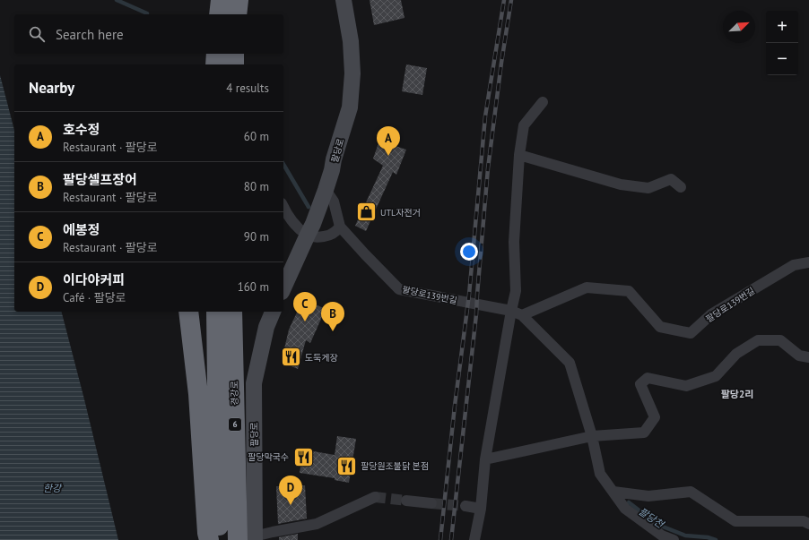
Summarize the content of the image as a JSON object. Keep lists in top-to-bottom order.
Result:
{
  "streets": {
    "highway": ["경강로", "6"],
    "street": ["팔당로", "팔당로139번길"]
  },
  "crossings": [
    ["팔당로", "경강로"]
  ],
  "districts": ["팔당2리"],
  "water": ["한강", "팔당천"],
  "places": {
    "shop": ["UTL자전거"],
    "restaurant": ["도둑게장", "팔당막국수", "팔당원조불닭 본점"]
  },
  "north": "top right",
  "page": {
    "map_buttons": ["+", "−"],
    "search": "Search here",
    "heading": ["Nearby", "4 results"],
    "list": [
      {
        "mark": "A",
        "name": "호수정",
        "note": "Restaurant · 팔당로",
        "value": "60 m"
      },
      {
        "mark": "B",
        "name": "팔당셀프장어",
        "note": "Restaurant · 팔당로",
        "value": "80 m"
      },
      {
        "mark": "C",
        "name": "에봉정",
        "note": "Restaurant · 팔당로",
        "value": "90 m"
      },
      {
        "mark": "D",
        "name": "이다야커피",
        "note": "Café · 팔당로",
        "value": "160 m"
      }
    ],
    "pins": [
      "A",
      "C",
      "B",
      "D"
    ]
  }
}
